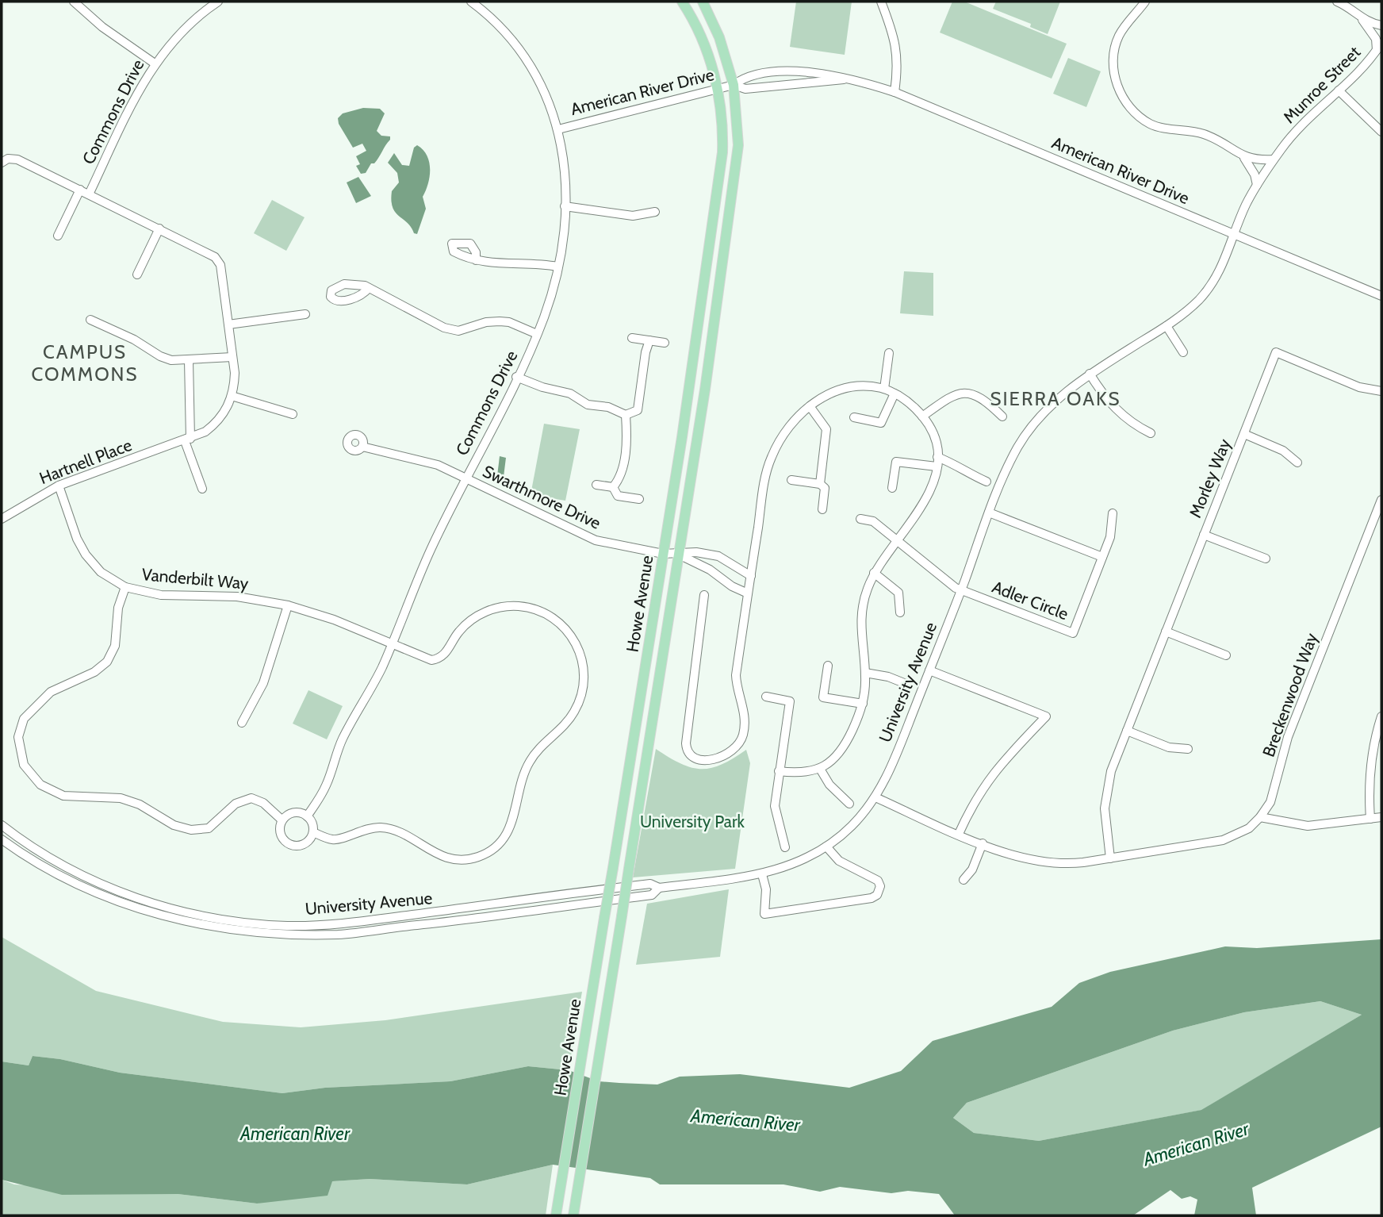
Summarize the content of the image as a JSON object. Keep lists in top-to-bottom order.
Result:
{
  "streets": {
    "main road": ["Howe Avenue"],
    "street": [
      "Munroe Street",
      "American River Drive",
      "Commons Drive",
      "Hartnell Place",
      "Morley Way",
      "Swarthmore Drive",
      "Vanderbilt Way",
      "Adler Circle",
      "University Avenue",
      "Breckenwood Way"
    ]
  },
  "crossings": [
    ["Munroe Street", "American River Drive"],
    ["Munroe Street", "University Avenue"],
    ["American River Drive", "Commons Drive"],
    ["American River Drive", "Howe Avenue"],
    ["American River Drive", "University Avenue"],
    ["Commons Drive", "Hartnell Place"],
    ["Commons Drive", "Swarthmore Drive"],
    ["Commons Drive", "Vanderbilt Way"],
    ["Hartnell Place", "Vanderbilt Way"],
    ["Morley Way", "Breckenwood Way"],
    ["Swarthmore Drive", "Howe Avenue"],
    ["Adler Circle", "University Avenue"],
    ["University Avenue", "Breckenwood Way"]
  ],
  "districts": ["CAMPUS COMMONS", "SIERRA OAKS"],
  "water": ["American River"],
  "parks": ["University Park"]
}
